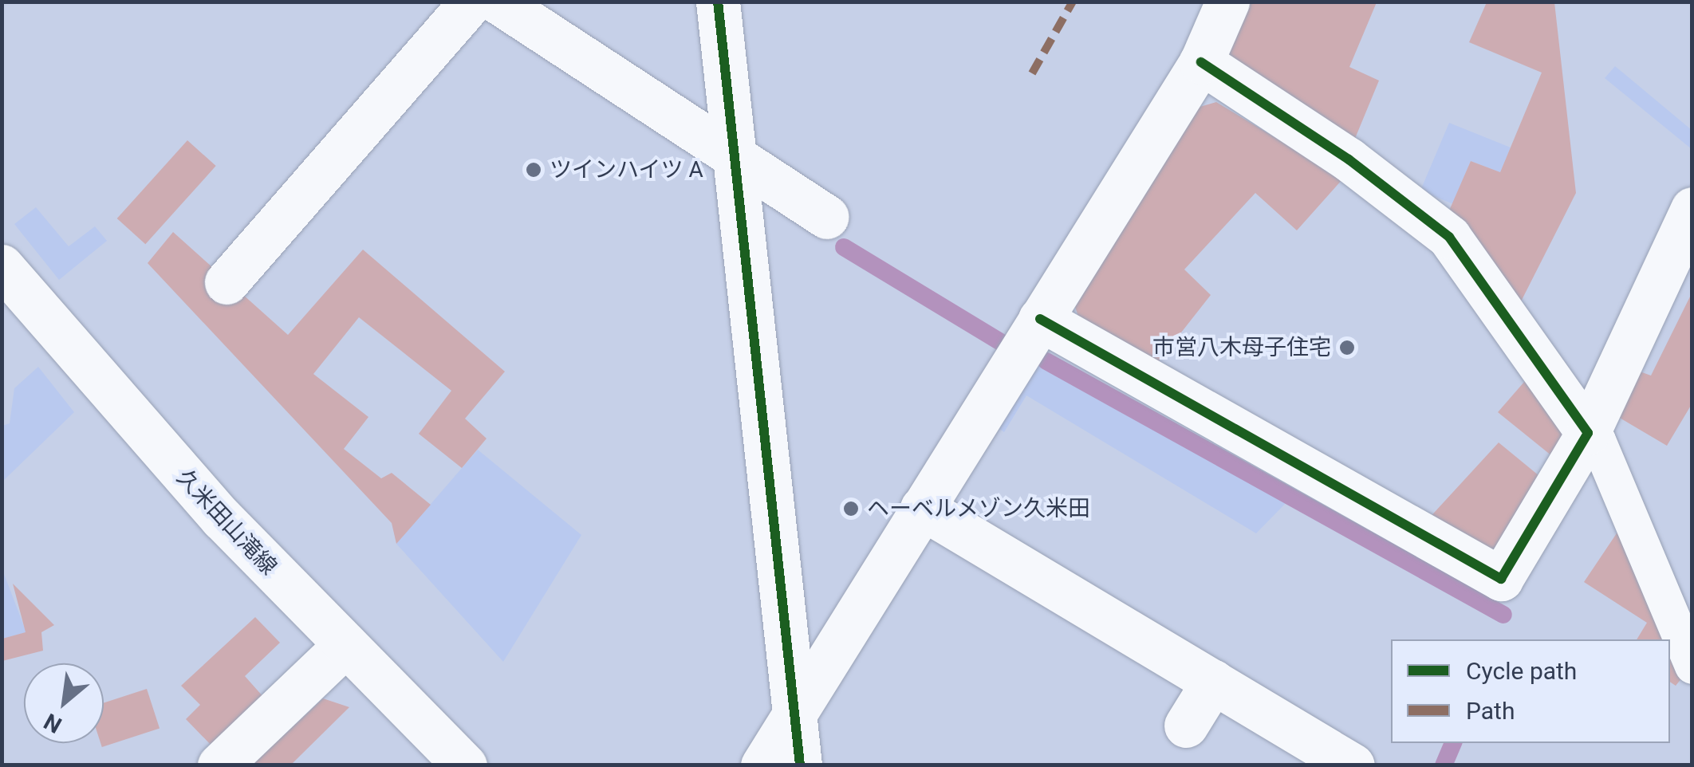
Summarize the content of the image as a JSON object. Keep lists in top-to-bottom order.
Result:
{
  "streets": {
    "street": ["久米田山滝線"]
  },
  "places": ["ツインハイツ A", "市営八木母子住宅", "ヘーベルメゾン久米田"],
  "legend": ["Cycle path", "Path"],
  "north": "bottom left"
}
